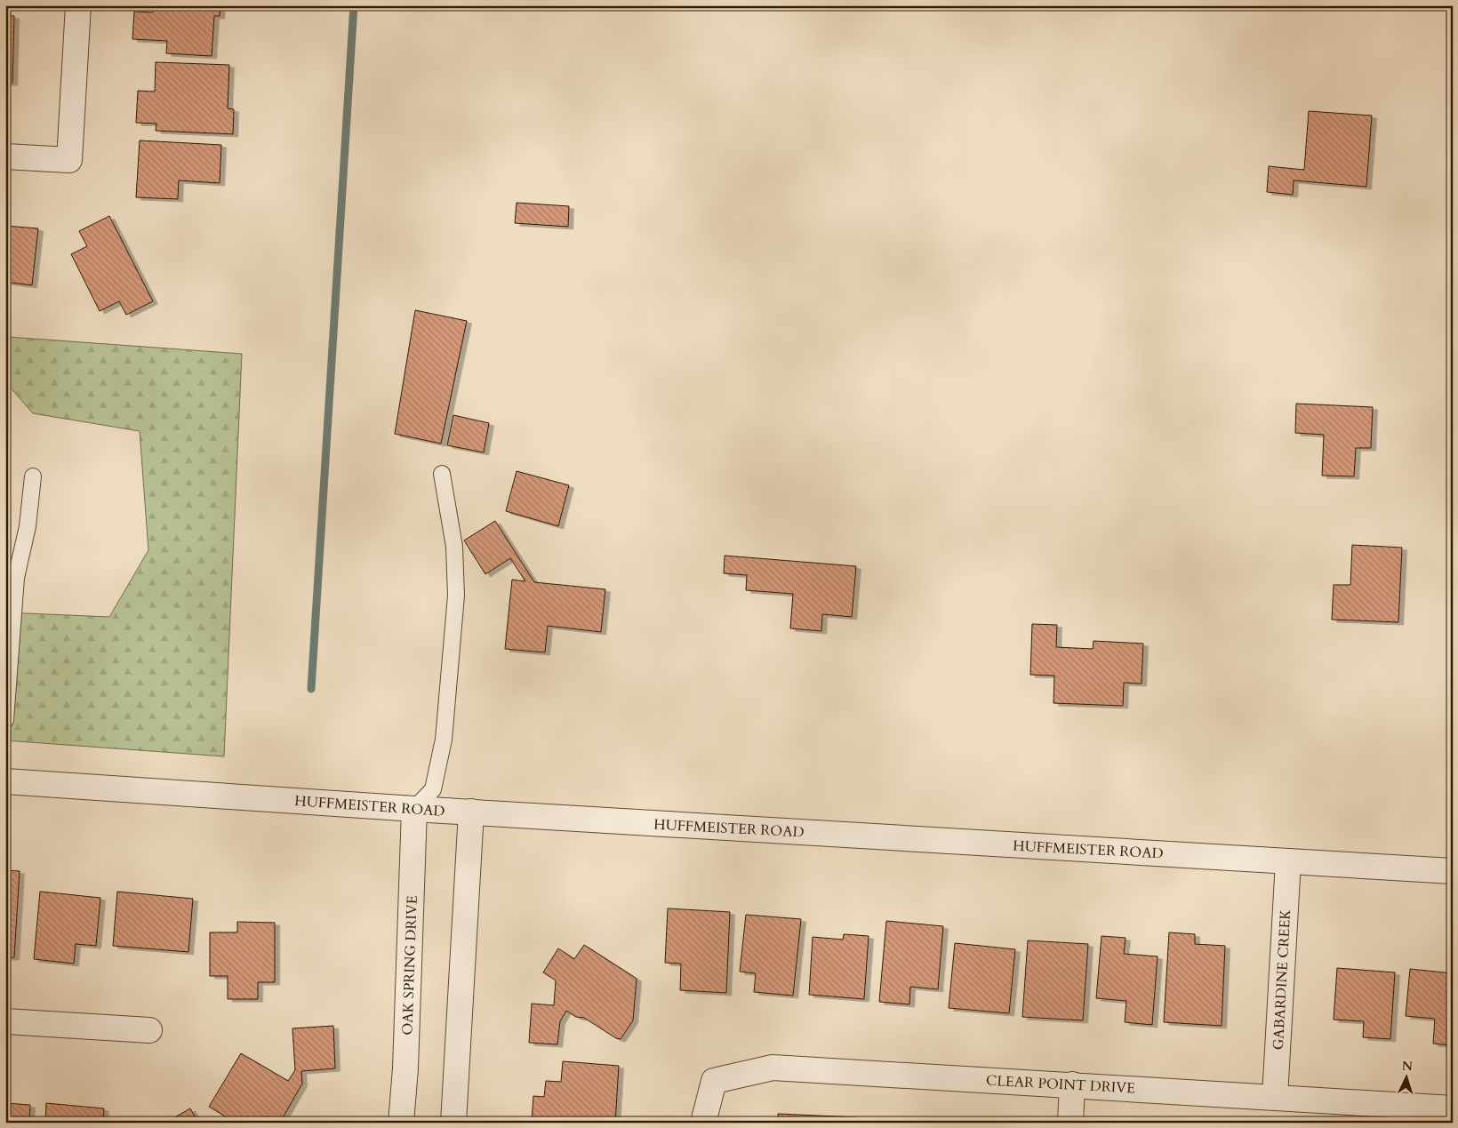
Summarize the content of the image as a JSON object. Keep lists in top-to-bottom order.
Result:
{
  "streets": {
    "street": [
      "HUFFMEISTER ROAD",
      "OAK SPRING DRIVE",
      "GABARDINE CREEK",
      "CLEAR POINT DRIVE"
    ]
  },
  "crossings": [
    ["HUFFMEISTER ROAD", "OAK SPRING DRIVE"],
    ["HUFFMEISTER ROAD", "GABARDINE CREEK"],
    ["GABARDINE CREEK", "CLEAR POINT DRIVE"]
  ],
  "north": "top"
}
